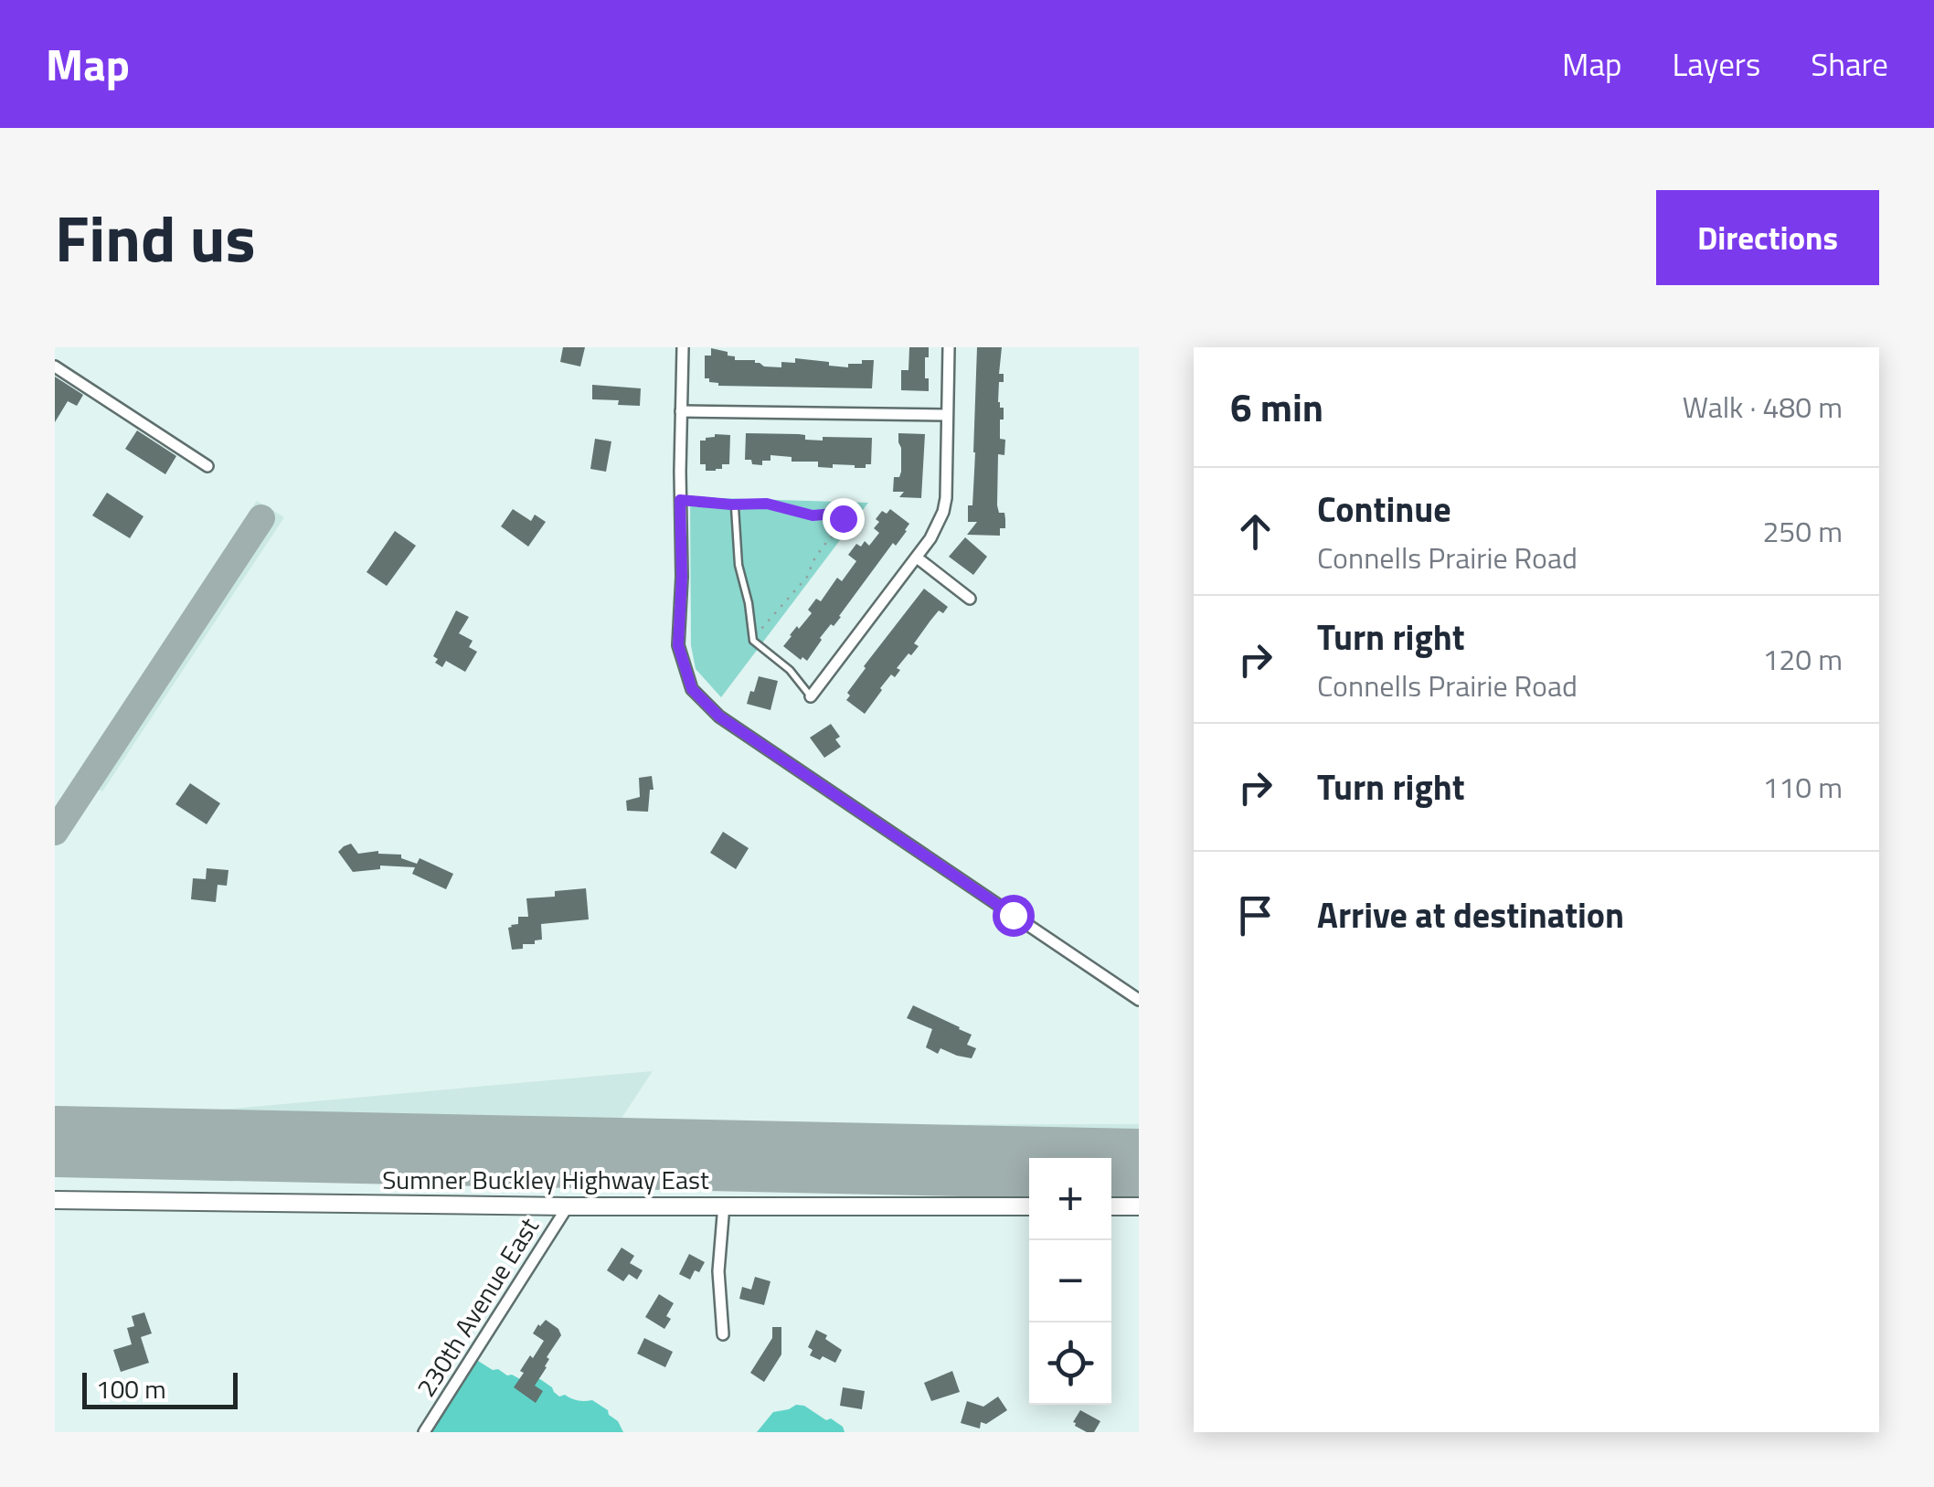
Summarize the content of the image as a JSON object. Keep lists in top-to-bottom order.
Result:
{
  "streets": {
    "street": ["Sumner Buckley Highway East", "230th Avenue East"]
  },
  "crossings": [
    ["Sumner Buckley Highway East", "230th Avenue East"]
  ],
  "scale_bar": "100 m",
  "page": {
    "header": "Map",
    "nav": ["Map", "Layers", "Share"],
    "title": "Find us",
    "buttons": "Directions",
    "heading": ["6 min", "Walk · 480 m"],
    "list": [
      ["Continue", "Connells Prairie Road", "250 m"],
      ["Turn right", "Connells Prairie Road", "120 m"],
      ["Turn right", "110 m"],
      "Arrive at destination"
    ],
    "map_buttons": ["+", "−"],
    "scale": "100 m"
  }
}
